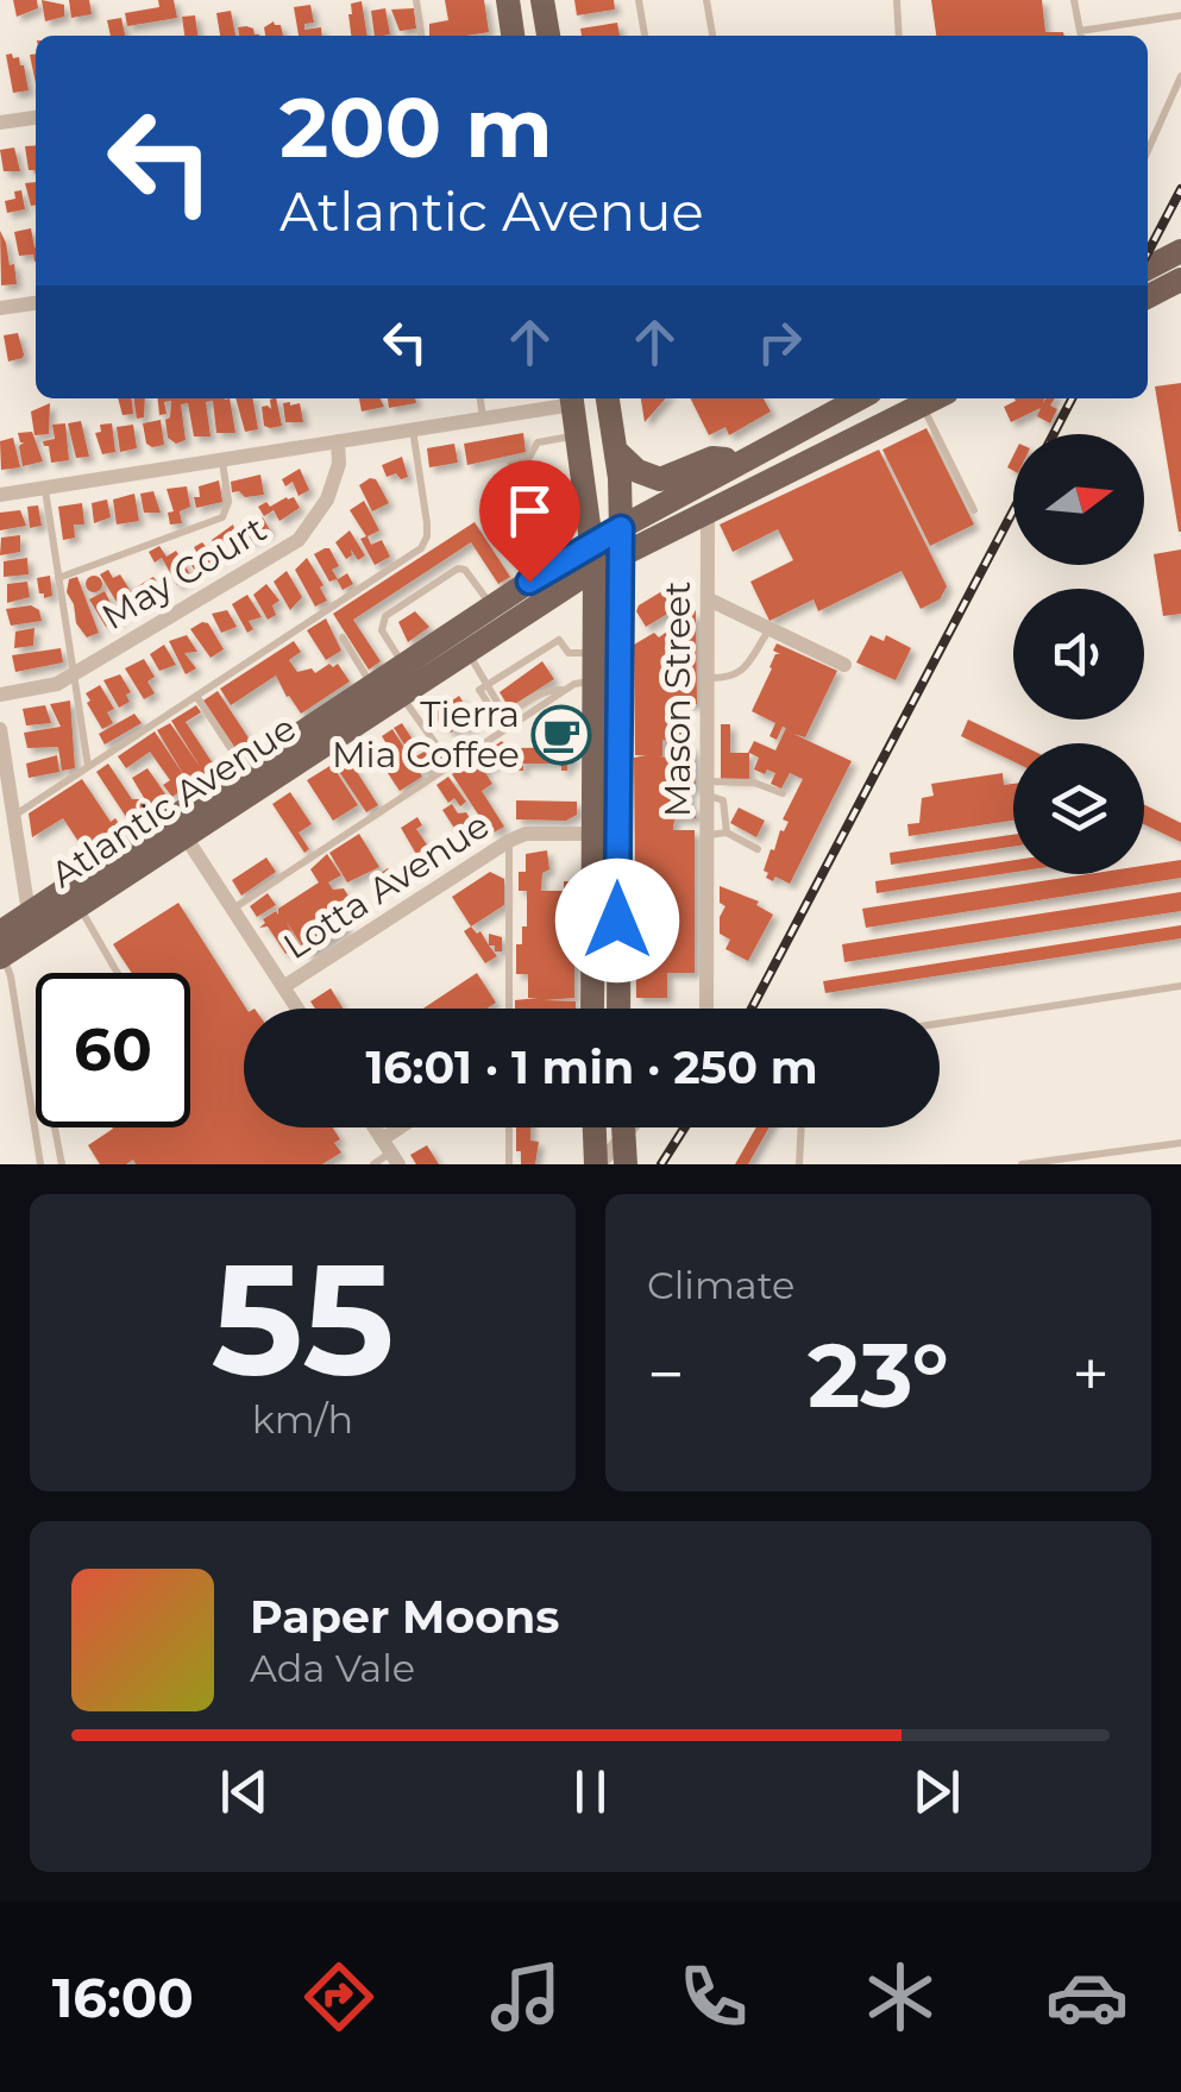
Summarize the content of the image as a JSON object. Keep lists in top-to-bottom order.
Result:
{
  "streets": {
    "main road": ["Atlantic Avenue"],
    "street": ["May Court", "Mason Street", "Lotta Avenue"]
  },
  "crossings": [
    ["Mason Street", "Atlantic Avenue"]
  ],
  "places": {
    "cafe": ["Tierra Mia Coffee"]
  },
  "north": "right",
  "page": {
    "turn": ["200 m", "Atlantic Avenue"],
    "limit": "60",
    "trip": "16:01 · 1 min · 250 m",
    "tile": [
      ["55", "km/h"],
      "Climate"
    ],
    "heat": ["−", "23°", "+"],
    "song": ["Paper Moons", "Ada Vale"],
    "tabs": "16:00"
  }
}
